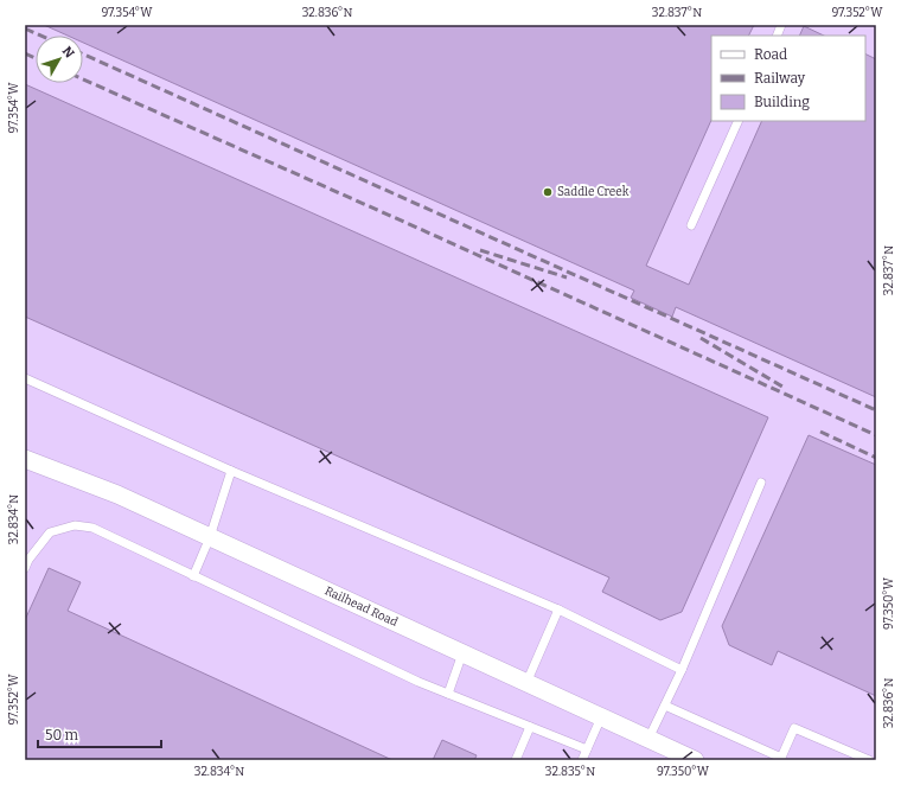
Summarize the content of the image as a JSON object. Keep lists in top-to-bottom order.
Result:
{
  "streets": {
    "street": ["Railhead Road"]
  },
  "places": ["Saddle Creek"],
  "legend": ["Road", "Railway", "Building"],
  "scale_bar": "50 m",
  "north": "top right",
  "coordinates": [
    "97.354°W",
    "32.836°N",
    "32.837°N",
    "97.352°W",
    "32.834°N",
    "97.350°W",
    "32.835°N"
  ]
}
